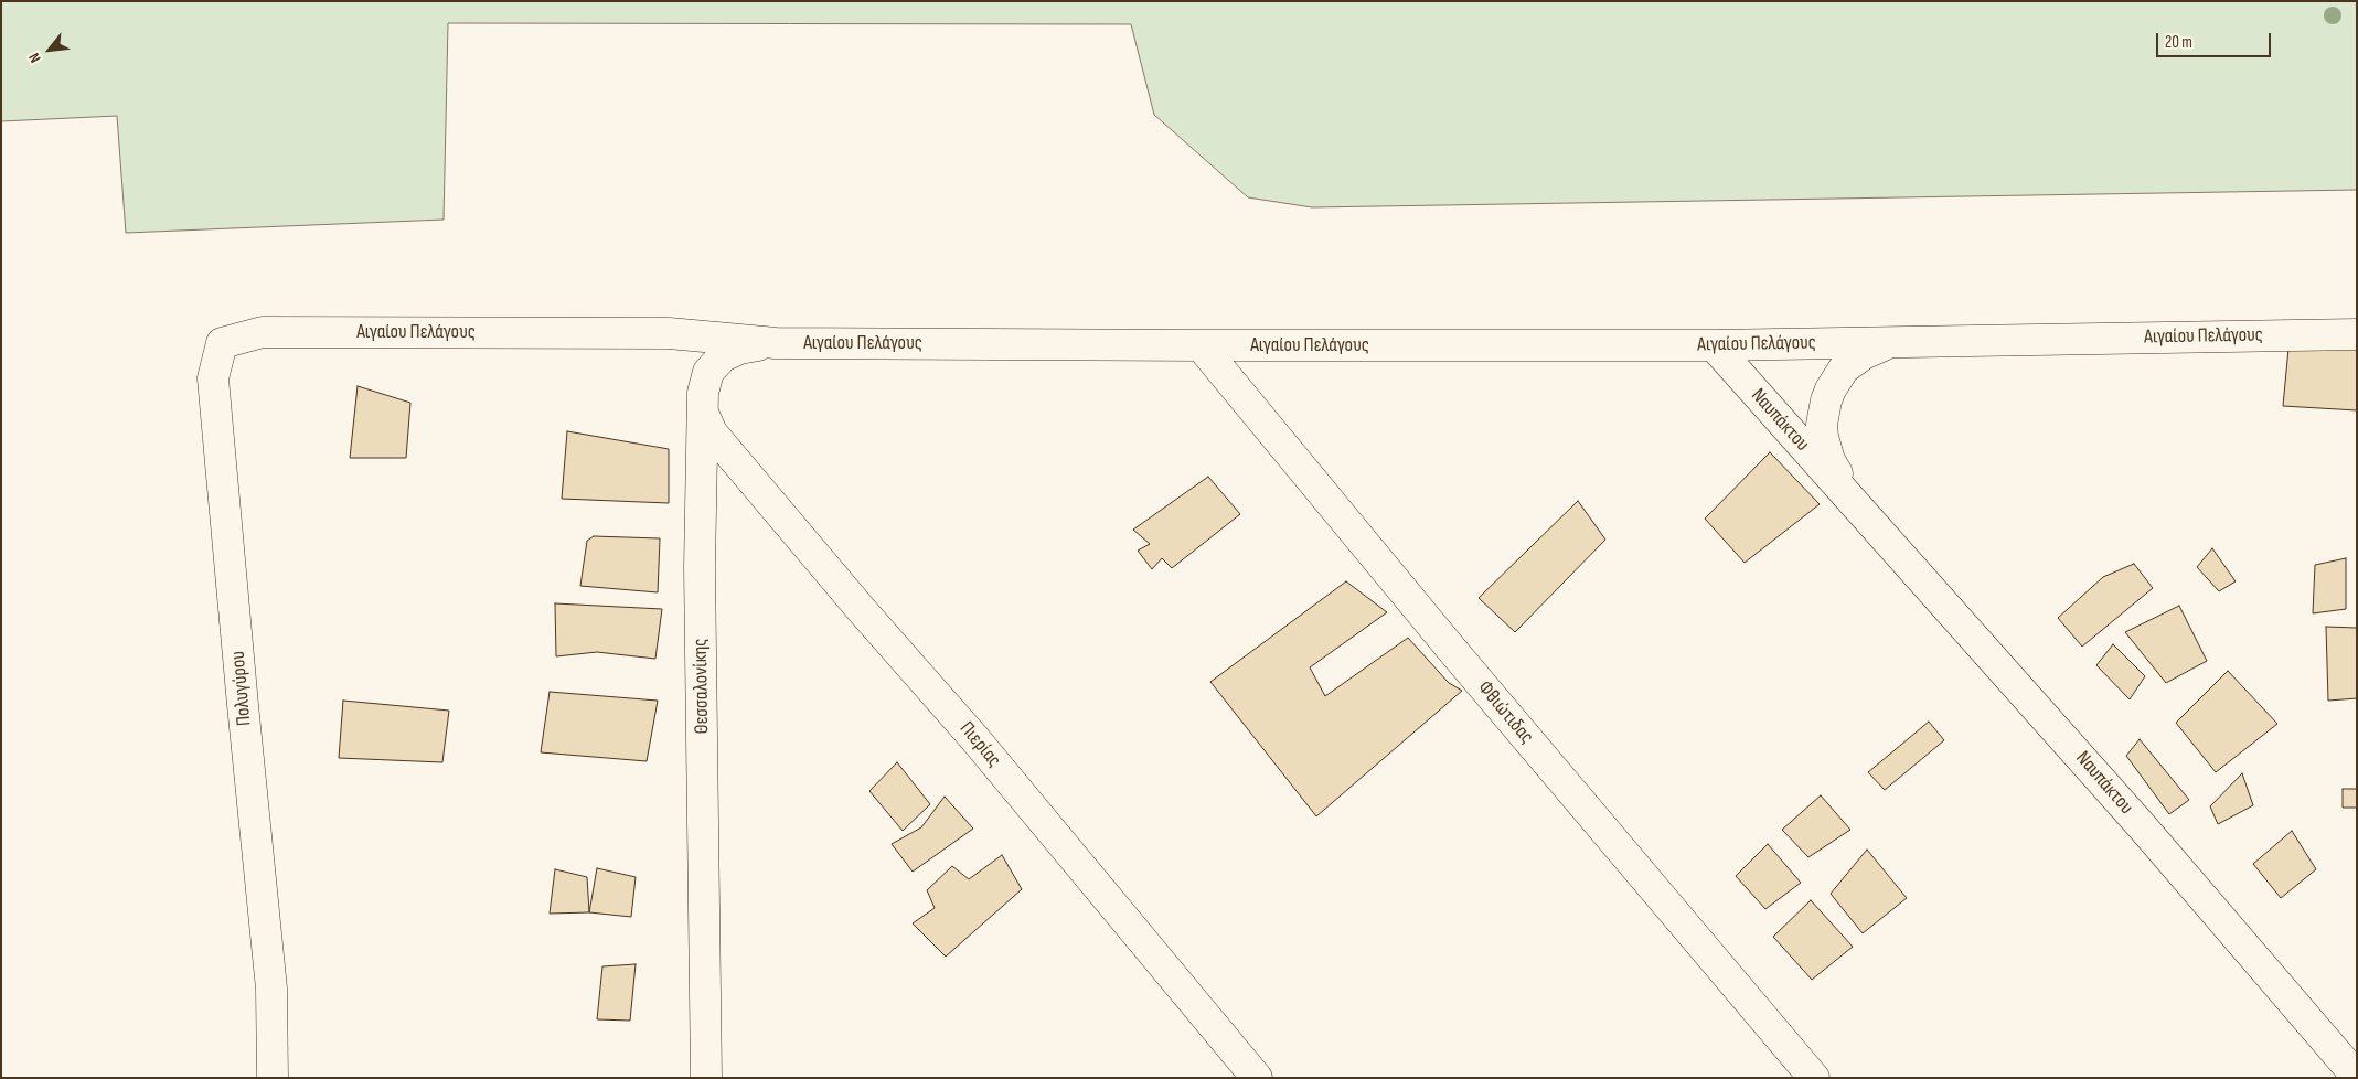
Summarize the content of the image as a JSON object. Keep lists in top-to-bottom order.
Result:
{
  "streets": {
    "street": [
      "Αιγαίου Πελάγους",
      "Ναυπάκτου",
      "Θεσσαλονίκης",
      "Πολυγύρου",
      "Φθιώτιδας",
      "Πιερίας"
    ]
  },
  "crossings": [
    ["Αιγαίου Πελάγους", "Ναυπάκτου"],
    ["Αιγαίου Πελάγους", "Θεσσαλονίκης"],
    ["Αιγαίου Πελάγους", "Πολυγύρου"],
    ["Αιγαίου Πελάγους", "Φθιώτιδας"],
    ["Θεσσαλονίκης", "Πιερίας"]
  ],
  "scale_bar": "20 m",
  "north": "bottom left"
}
